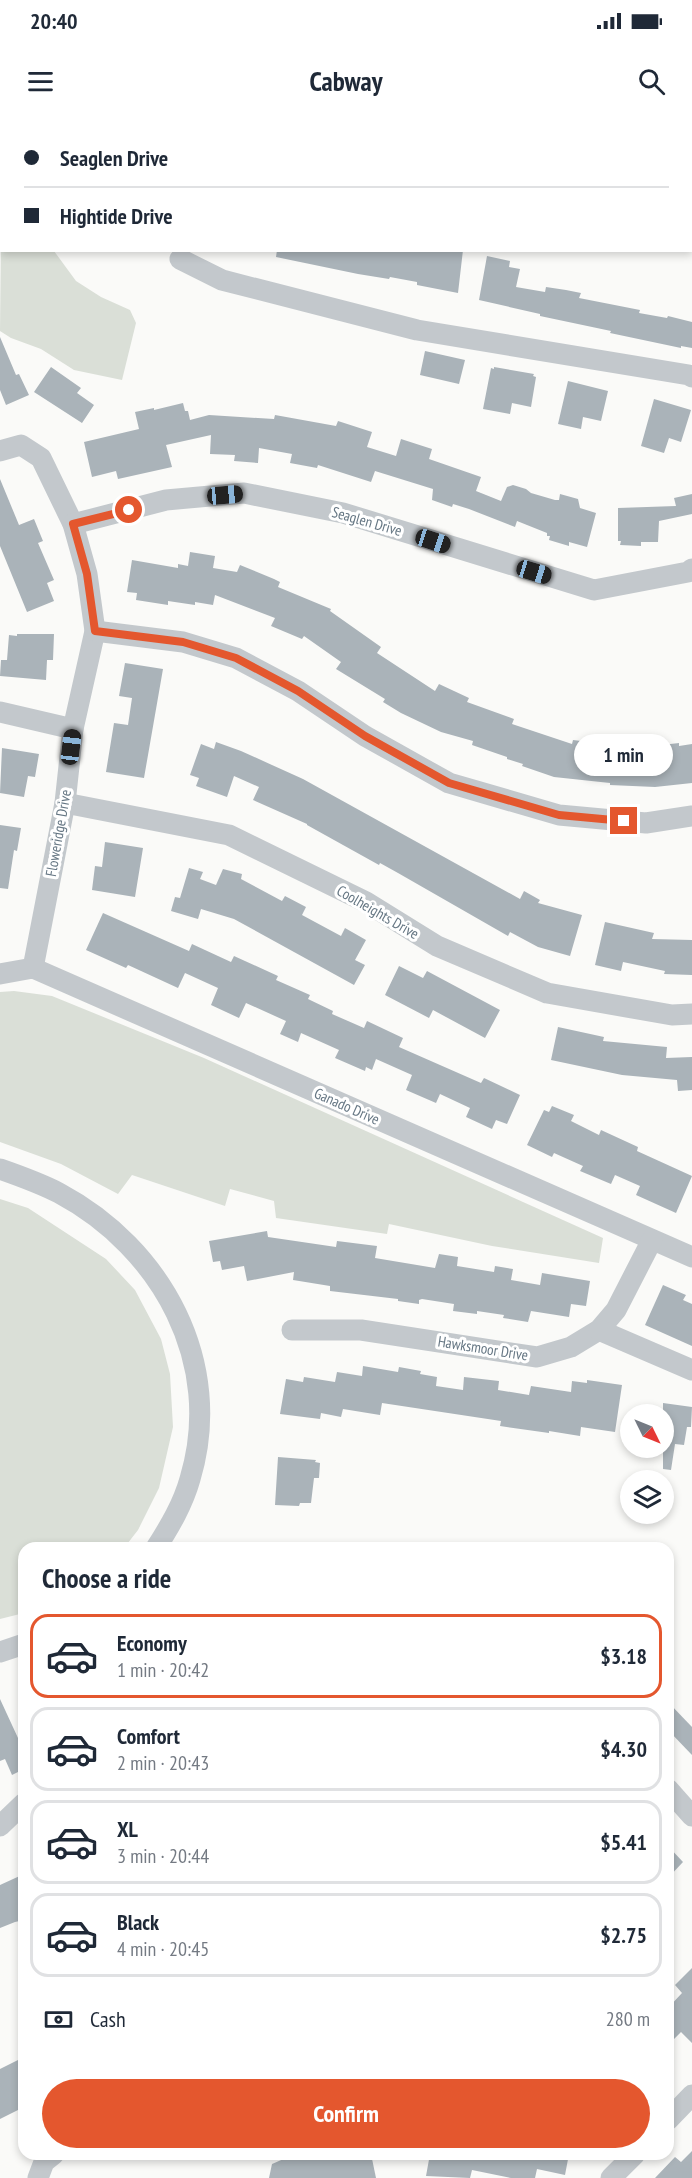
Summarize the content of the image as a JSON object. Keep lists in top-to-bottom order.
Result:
{
  "streets": {
    "street": [
      "Seaglen Drive",
      "Floweridge Drive",
      "Coolheights Drive",
      "Ganado Drive",
      "Hawksmoor Drive"
    ]
  },
  "crossings": [
    ["Seaglen Drive", "Floweridge Drive"],
    ["Floweridge Drive", "Coolheights Drive"],
    ["Floweridge Drive", "Ganado Drive"],
    ["Ganado Drive", "Hawksmoor Drive"]
  ],
  "north": "bottom right",
  "page": {
    "status": "20:40",
    "header": "Cabway",
    "banner": ["Seaglen Drive", "Hightide Drive"],
    "bubble": "1 min",
    "heading": "Choose a ride",
    "list": [
      {
        "name": "Economy",
        "note": "1 min · 20:42",
        "value": "$3.18"
      },
      {
        "name": "Comfort",
        "note": "2 min · 20:43",
        "value": "$4.30"
      },
      {
        "name": "XL",
        "note": "3 min · 20:44",
        "value": "$5.41"
      },
      {
        "name": "Black",
        "note": "4 min · 20:45",
        "value": "$2.75"
      }
    ],
    "pay": ["Cash", "280 m"],
    "buttons": "Confirm"
  }
}
